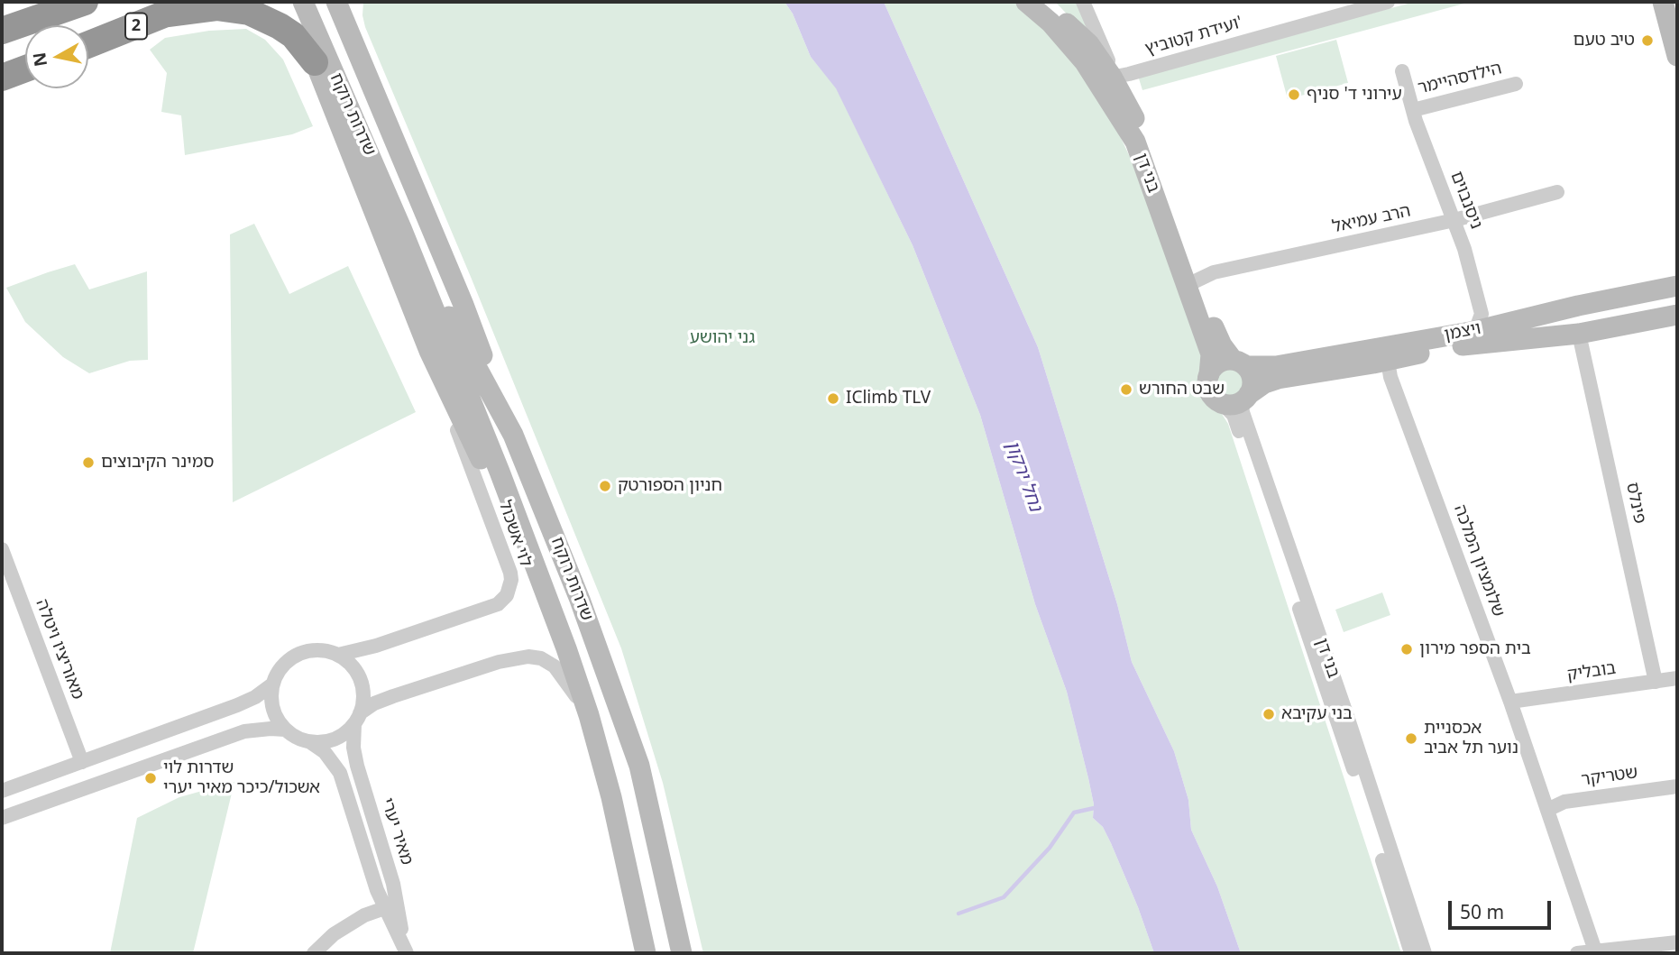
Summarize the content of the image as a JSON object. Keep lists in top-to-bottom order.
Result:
{
  "streets": {
    "highway": ["2"],
    "main road": ["שדרות רוקח", "בני דן", "ויצמן"],
    "street": [
      "ועידת קטוביץ'",
      "הילדסהיימר",
      "ניסנבוים",
      "הרב עמיאל",
      "פינלס",
      "לוי אשכול",
      "שלומציון המלכה",
      "מאוריציו ויטלה",
      "בובליק",
      "שטריקר",
      "מאיר יערי"
    ]
  },
  "crossings": [
    ["ועידת קטוביץ'", "בני דן"],
    ["הילדסהיימר", "ניסנבוים"],
    ["בני דן", "הרב עמיאל"],
    ["בני דן", "ויצמן"],
    ["ניסנבוים", "הרב עמיאל"],
    ["ניסנבוים", "ויצמן"],
    ["ויצמן", "פינלס"],
    ["ויצמן", "שלומציון המלכה"],
    ["פינלס", "בובליק"],
    ["לוי אשכול", "מאיר יערי"],
    ["שלומציון המלכה", "בובליק"],
    ["שלומציון המלכה", "שטריקר"]
  ],
  "water": ["נחל ירקון"],
  "parks": ["גני יהושע"],
  "places": [
    "טיב טעם",
    "עירוני ד' סניף",
    "שבט החורש",
    "IClimb TLV",
    "סמינר הקיבוצים",
    "חניון הספורטק",
    "בית הספר מירון",
    "בני עקיבא",
    "אכסניית נוער תל אביב",
    "שדרות לוי אשכול/כיכר מאיר יערי"
  ],
  "scale_bar": "50 m",
  "north": "left"
}
